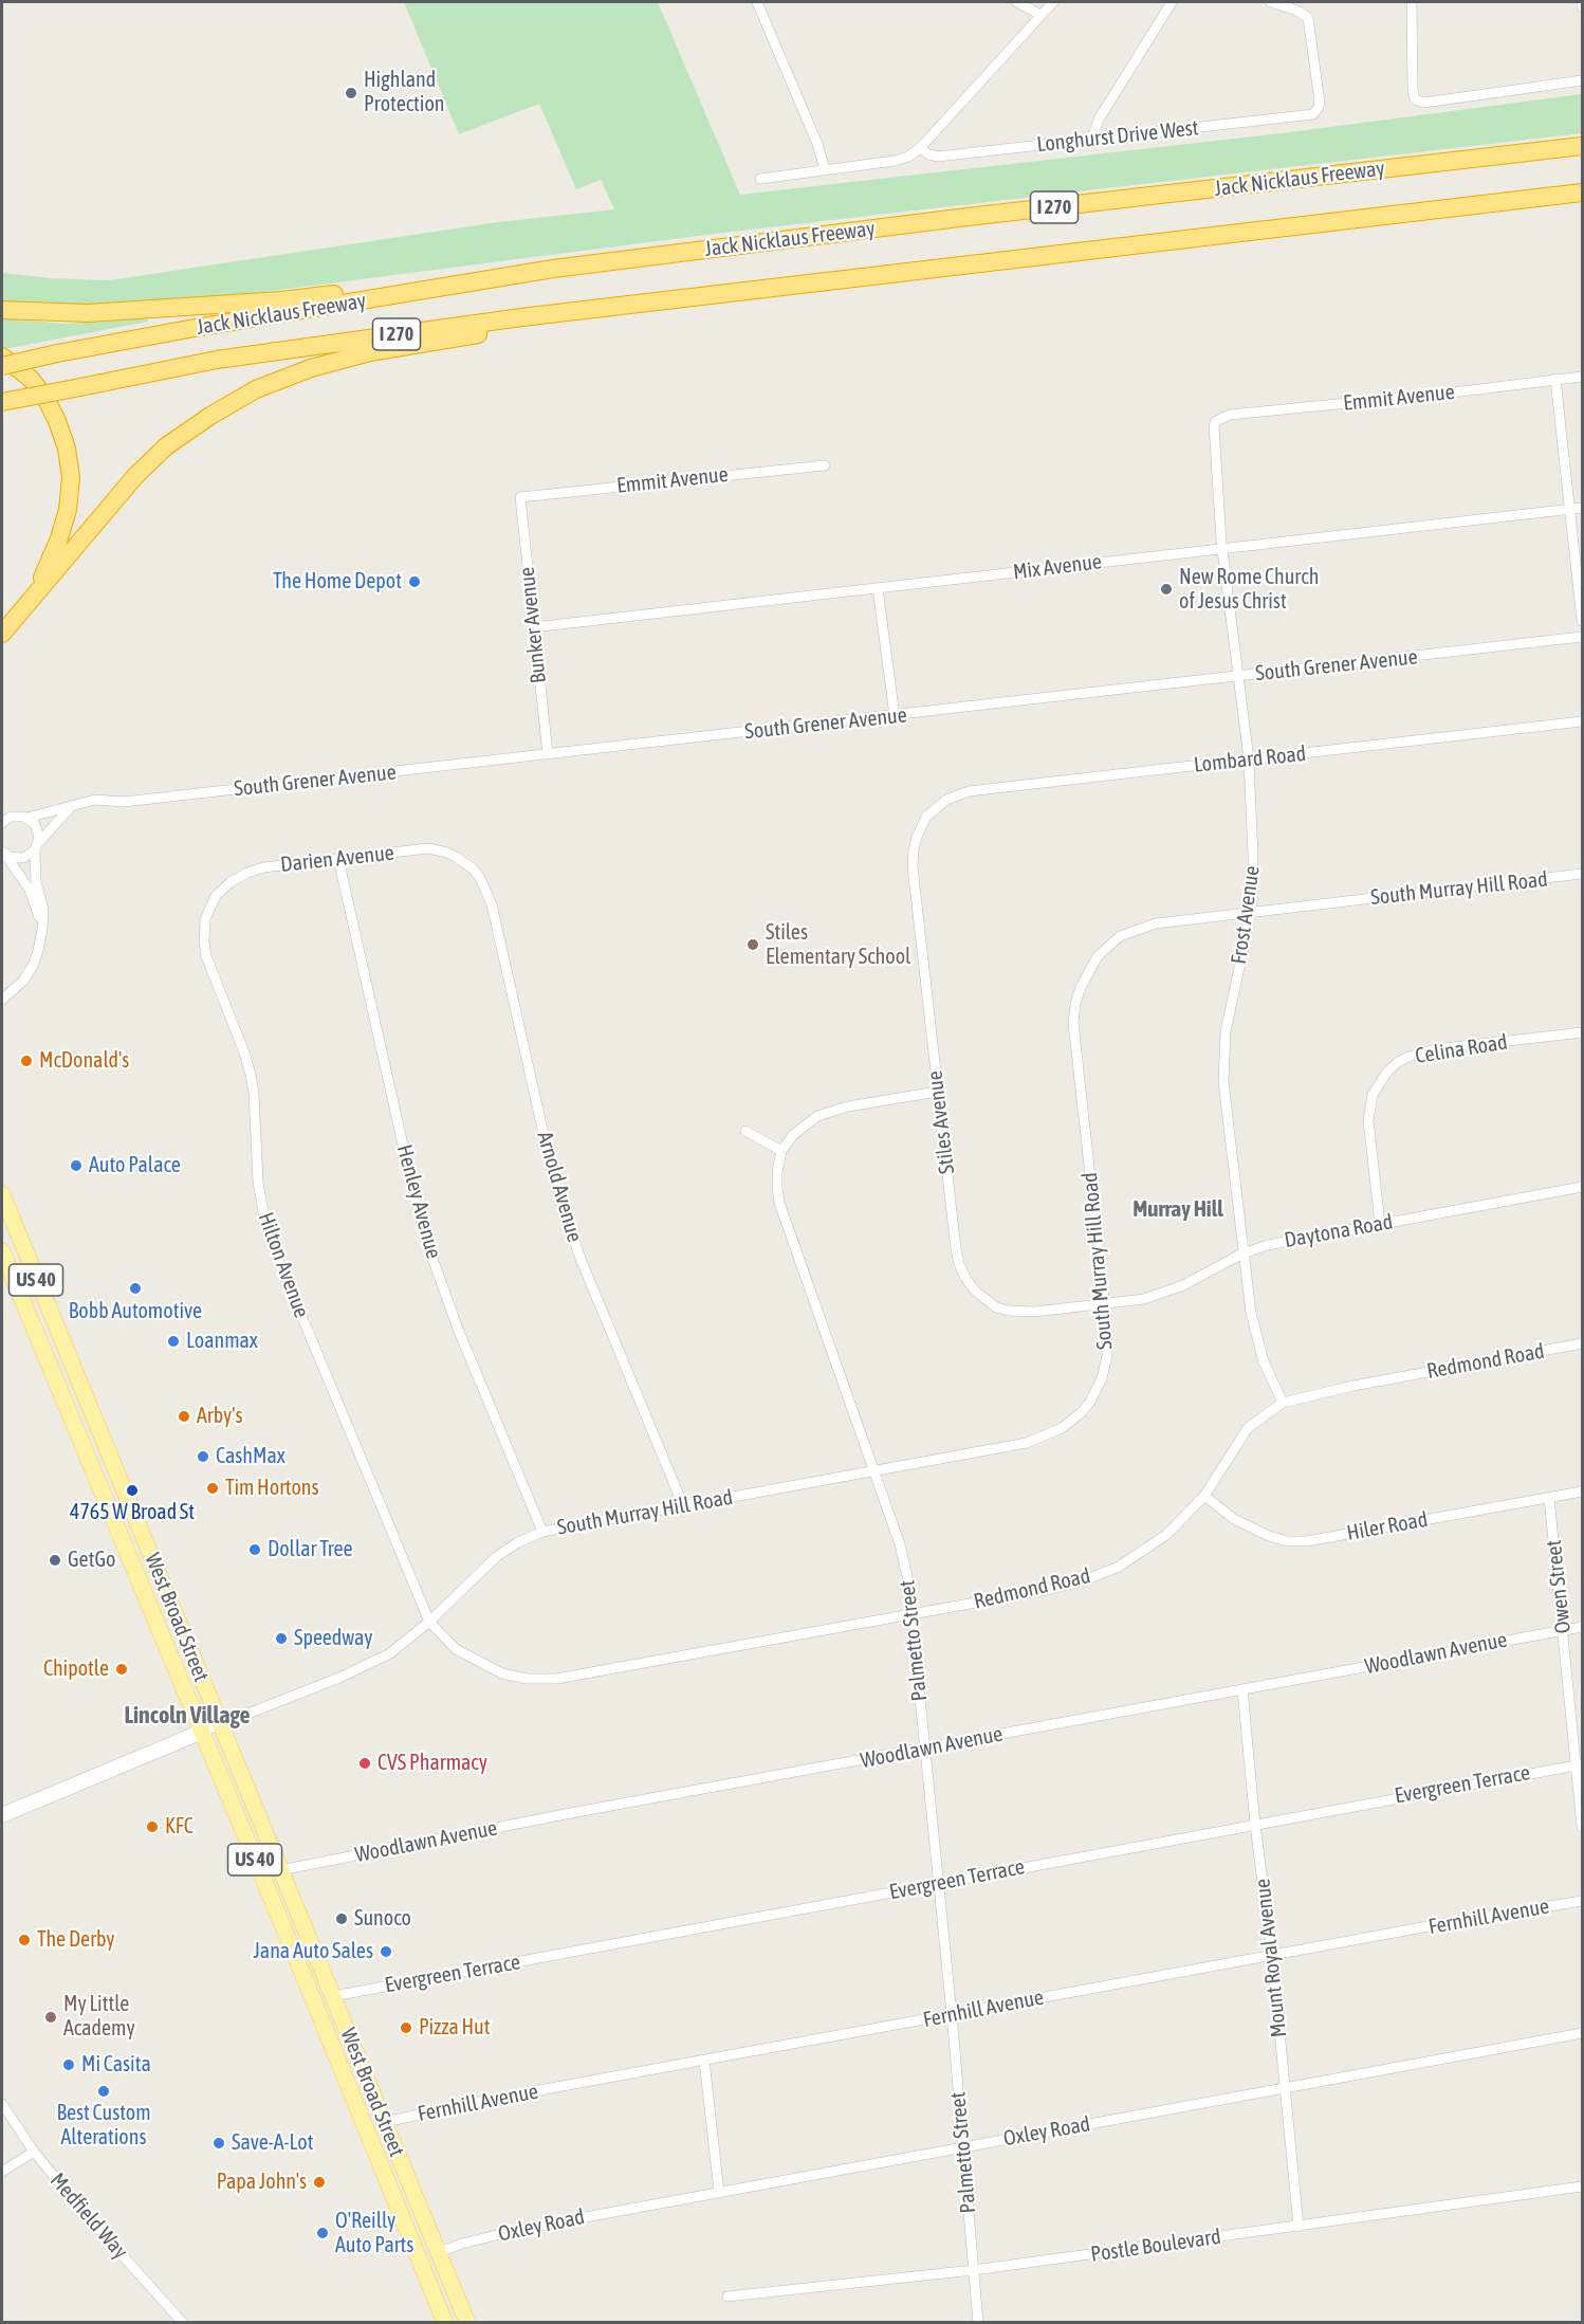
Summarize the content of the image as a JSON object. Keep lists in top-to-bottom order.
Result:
{
  "streets": {
    "highway": ["Jack Nicklaus Freeway", "I 270"],
    "main road": ["US 40", "West Broad Street"],
    "street": [
      "Longhurst Drive West",
      "Emmit Avenue",
      "Mix Avenue",
      "Bunker Avenue",
      "South Grener Avenue",
      "Lombard Road",
      "Darien Avenue",
      "South Murray Hill Road",
      "Frost Avenue",
      "Celina Road",
      "Stiles Avenue",
      "Arnold Avenue",
      "Henley Avenue",
      "Daytona Road",
      "Hilton Avenue",
      "Redmond Road",
      "Hiler Road",
      "Owen Street",
      "Palmetto Street",
      "Woodlawn Avenue",
      "Evergreen Terrace",
      "Fernhill Avenue",
      "Mount Royal Avenue",
      "Oxley Road",
      "Medfield Way",
      "Postle Boulevard"
    ]
  },
  "crossings": [
    ["Emmit Avenue", "Bunker Avenue"],
    ["Emmit Avenue", "Frost Avenue"],
    ["Mix Avenue", "Bunker Avenue"],
    ["Mix Avenue", "Frost Avenue"],
    ["Bunker Avenue", "South Grener Avenue"],
    ["South Grener Avenue", "Frost Avenue"],
    ["Lombard Road", "Frost Avenue"],
    ["Lombard Road", "Stiles Avenue"],
    ["Darien Avenue", "Arnold Avenue"],
    ["Darien Avenue", "Henley Avenue"],
    ["Darien Avenue", "Hilton Avenue"],
    ["South Murray Hill Road", "Frost Avenue"],
    ["South Murray Hill Road", "Stiles Avenue"],
    ["South Murray Hill Road", "Arnold Avenue"],
    ["South Murray Hill Road", "Henley Avenue"],
    ["South Murray Hill Road", "Daytona Road"],
    ["South Murray Hill Road", "Hilton Avenue"],
    ["South Murray Hill Road", "Redmond Road"],
    ["South Murray Hill Road", "West Broad Street"],
    ["South Murray Hill Road", "Palmetto Street"],
    ["Frost Avenue", "Daytona Road"],
    ["Frost Avenue", "Redmond Road"],
    ["Celina Road", "Daytona Road"],
    ["Stiles Avenue", "Daytona Road"],
    ["Hilton Avenue", "Redmond Road"],
    ["Redmond Road", "Hiler Road"],
    ["Redmond Road", "Palmetto Street"],
    ["Hiler Road", "Owen Street"],
    ["Owen Street", "Woodlawn Avenue"],
    ["Owen Street", "Evergreen Terrace"],
    ["West Broad Street", "Woodlawn Avenue"],
    ["West Broad Street", "Evergreen Terrace"],
    ["West Broad Street", "Fernhill Avenue"],
    ["West Broad Street", "Oxley Road"],
    ["Palmetto Street", "Woodlawn Avenue"],
    ["Palmetto Street", "Evergreen Terrace"],
    ["Palmetto Street", "Fernhill Avenue"],
    ["Palmetto Street", "Oxley Road"],
    ["Palmetto Street", "Postle Boulevard"],
    ["Woodlawn Avenue", "Mount Royal Avenue"],
    ["Evergreen Terrace", "Mount Royal Avenue"],
    ["Fernhill Avenue", "Mount Royal Avenue"],
    ["Mount Royal Avenue", "Oxley Road"],
    ["Mount Royal Avenue", "Postle Boulevard"]
  ],
  "districts": ["Murray Hill", "Lincoln Village"],
  "places": [
    "Highland Protection",
    "The Home Depot",
    "New Rome Church of Jesus Christ",
    "Stiles Elementary School",
    "McDonald's",
    "Auto Palace",
    "Bobb Automotive",
    "Loanmax",
    "Arby's",
    "CashMax",
    "Tim Hortons",
    "4765 W Broad St",
    "Dollar Tree",
    "GetGo",
    "Speedway",
    "Chipotle",
    "CVS Pharmacy",
    "KFC",
    "Sunoco",
    "The Derby",
    "Jana Auto Sales",
    "My Little Academy",
    "Pizza Hut",
    "Mi Casita",
    "Best Custom Alterations",
    "Save-A-Lot",
    "Papa John's",
    "O'Reilly Auto Parts"
  ]
}
